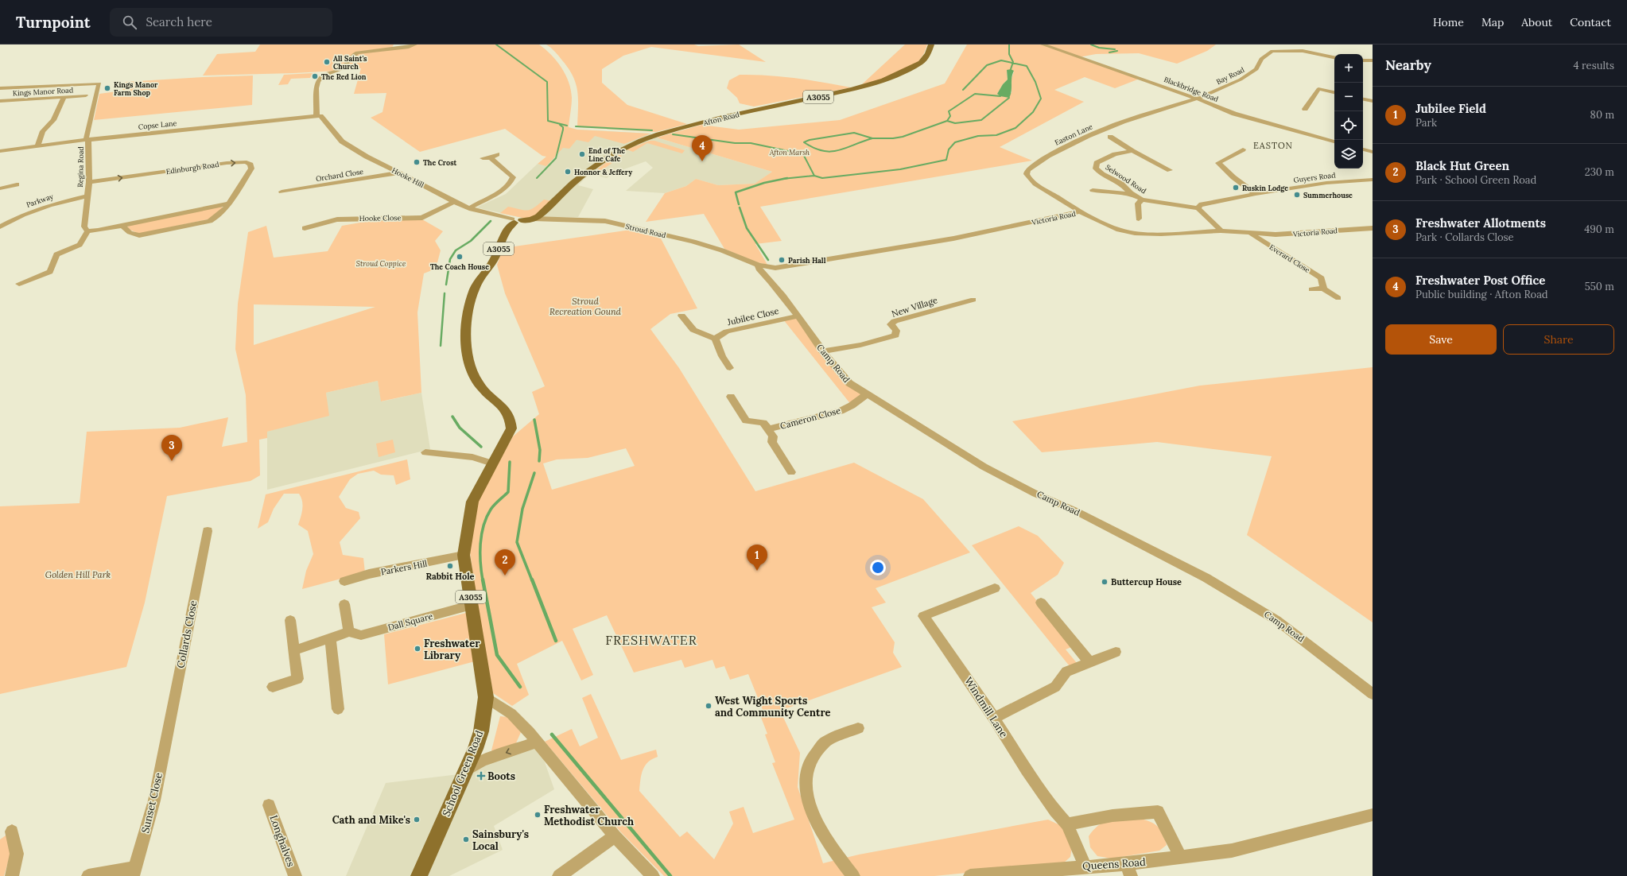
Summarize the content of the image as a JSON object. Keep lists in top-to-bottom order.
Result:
{
  "streets": {
    "main road": ["A3055", "Afton Road", "School Green Road"],
    "street": [
      "Bay Road",
      "Blackbridge Road",
      "Kings Manor Road",
      "Copse Lane",
      "Easton Lane",
      "Regina Road",
      "Edinburgh Road",
      "Orchard Close",
      "Hooke Hill",
      "Guyers Road",
      "Selwood Road",
      "Parkway",
      "Hooke Close",
      "Victoria Road",
      "Stroud Road",
      "Everard Close",
      "New Village",
      "Jubilee Close",
      "Camp Road",
      "Cameron Close",
      "Parkers Hill",
      "Dall Square",
      "Collards Close",
      "Windmill Lane",
      "Sunset Close",
      "Longhalves",
      "Queens Road"
    ]
  },
  "crossings": [
    ["Bay Road", "Blackbridge Road"],
    ["Bay Road", "Easton Lane"],
    ["Blackbridge Road", "Easton Lane"],
    ["Afton Road", "Stroud Road"],
    ["Copse Lane", "Regina Road"],
    ["Copse Lane", "Hooke Hill"],
    ["Easton Lane", "Victoria Road"],
    ["Regina Road", "Edinburgh Road"],
    ["Regina Road", "Parkway"],
    ["Orchard Close", "Hooke Hill"],
    ["Hooke Hill", "Hooke Close"],
    ["Hooke Hill", "School Green Road"],
    ["Guyers Road", "Selwood Road"],
    ["Victoria Road", "Stroud Road"],
    ["Victoria Road", "Everard Close"],
    ["Victoria Road", "Camp Road"],
    ["Stroud Road", "Camp Road"],
    ["New Village", "Camp Road"],
    ["Jubilee Close", "Camp Road"],
    ["Camp Road", "Cameron Close"],
    ["Parkers Hill", "School Green Road"],
    ["Dall Square", "School Green Road"],
    ["Collards Close", "Sunset Close"],
    ["Windmill Lane", "Queens Road"]
  ],
  "districts": ["EASTON", "FRESHWATER"],
  "parks": [
    "Afton Marsh",
    "Stroud Coppice",
    "Stroud Recreation Gound",
    "Golden Hill Park"
  ],
  "places": {
    "other": [
      "All Saint's Church",
      "The Red Lion",
      "Kings Manor Farm Shop",
      "End of The Line Cafe",
      "The Crost",
      "Honnor & Jeffery",
      "Ruskin Lodge",
      "Summerhouse",
      "The Coach House",
      "Parish Hall",
      "Rabbit Hole",
      "Buttercup House",
      "Freshwater Library",
      "West Wight Sports and Community Centre",
      "Freshwater Methodist Church",
      "Cath and Mike's",
      "Sainsbury's Local"
    ],
    "health": ["Boots"]
  },
  "page": {
    "header": "Turnpoint",
    "search": "Search here",
    "nav": [
      "Home",
      "Map",
      "About",
      "Contact"
    ],
    "heading": ["Nearby", "4 results"],
    "map_buttons": ["+", "−"],
    "list": [
      {
        "mark": "1",
        "name": "Jubilee Field",
        "note": "Park",
        "value": "80 m"
      },
      {
        "mark": "2",
        "name": "Black Hut Green",
        "note": "Park · School Green Road",
        "value": "230 m"
      },
      {
        "mark": "3",
        "name": "Freshwater Allotments",
        "note": "Park · Collards Close",
        "value": "490 m"
      },
      {
        "mark": "4",
        "name": "Freshwater Post Office",
        "note": "Public building · Afton Road",
        "value": "550 m"
      }
    ],
    "pins": [
      "4",
      "3",
      "1",
      "2"
    ],
    "buttons": ["Save", "Share"]
  }
}
